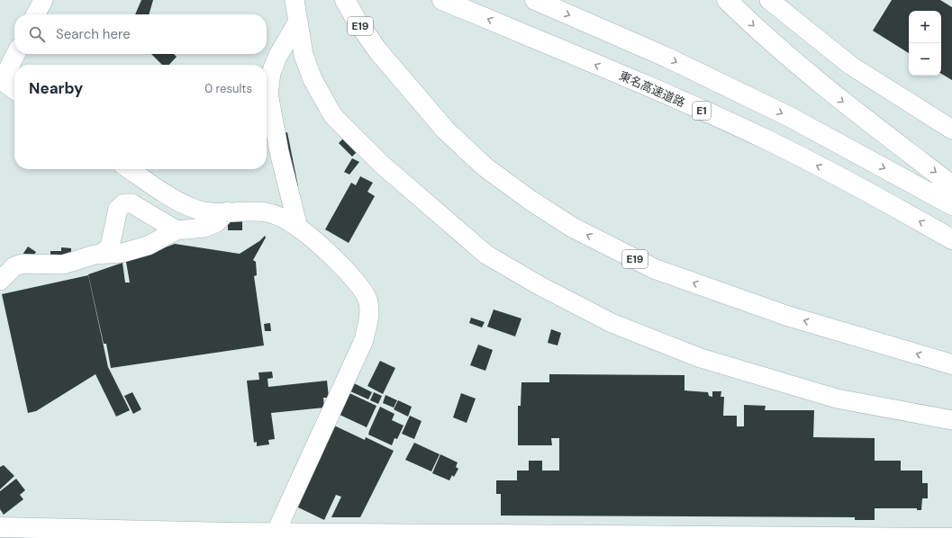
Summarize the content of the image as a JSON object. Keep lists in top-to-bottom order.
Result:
{
  "streets": {
    "main road": ["E19", "東名高速道路", "E1"]
  },
  "page": {
    "map_buttons": ["+", "−"],
    "search": "Search here",
    "heading": ["Nearby", "0 results"]
  }
}
